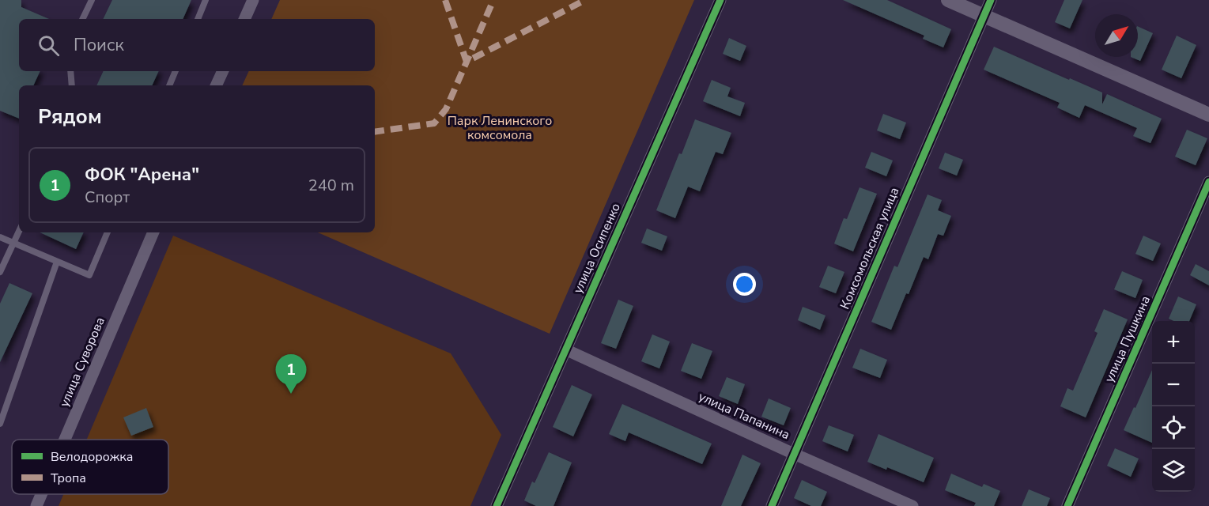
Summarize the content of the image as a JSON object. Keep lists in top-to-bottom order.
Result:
{
  "streets": {
    "street": [
      "улица Осипенко",
      "Комсомольская улица",
      "улица Пушкина",
      "улица Суворова",
      "улица Папанина"
    ]
  },
  "crossings": [
    ["улица Осипенко", "улица Папанина"],
    ["Комсомольская улица", "улица Папанина"]
  ],
  "parks": ["Парк Ленинского комсомола"],
  "legend": ["Велодорожка", "Тропа"],
  "north": "top right",
  "page": {
    "search": "Поиск",
    "heading": "Рядом",
    "list": [
      {
        "mark": "1",
        "name": "ФОК \"Арена\"",
        "note": "Спорт",
        "value": "240 m"
      }
    ],
    "map_buttons": ["+", "−"],
    "pins": "1"
  }
}
